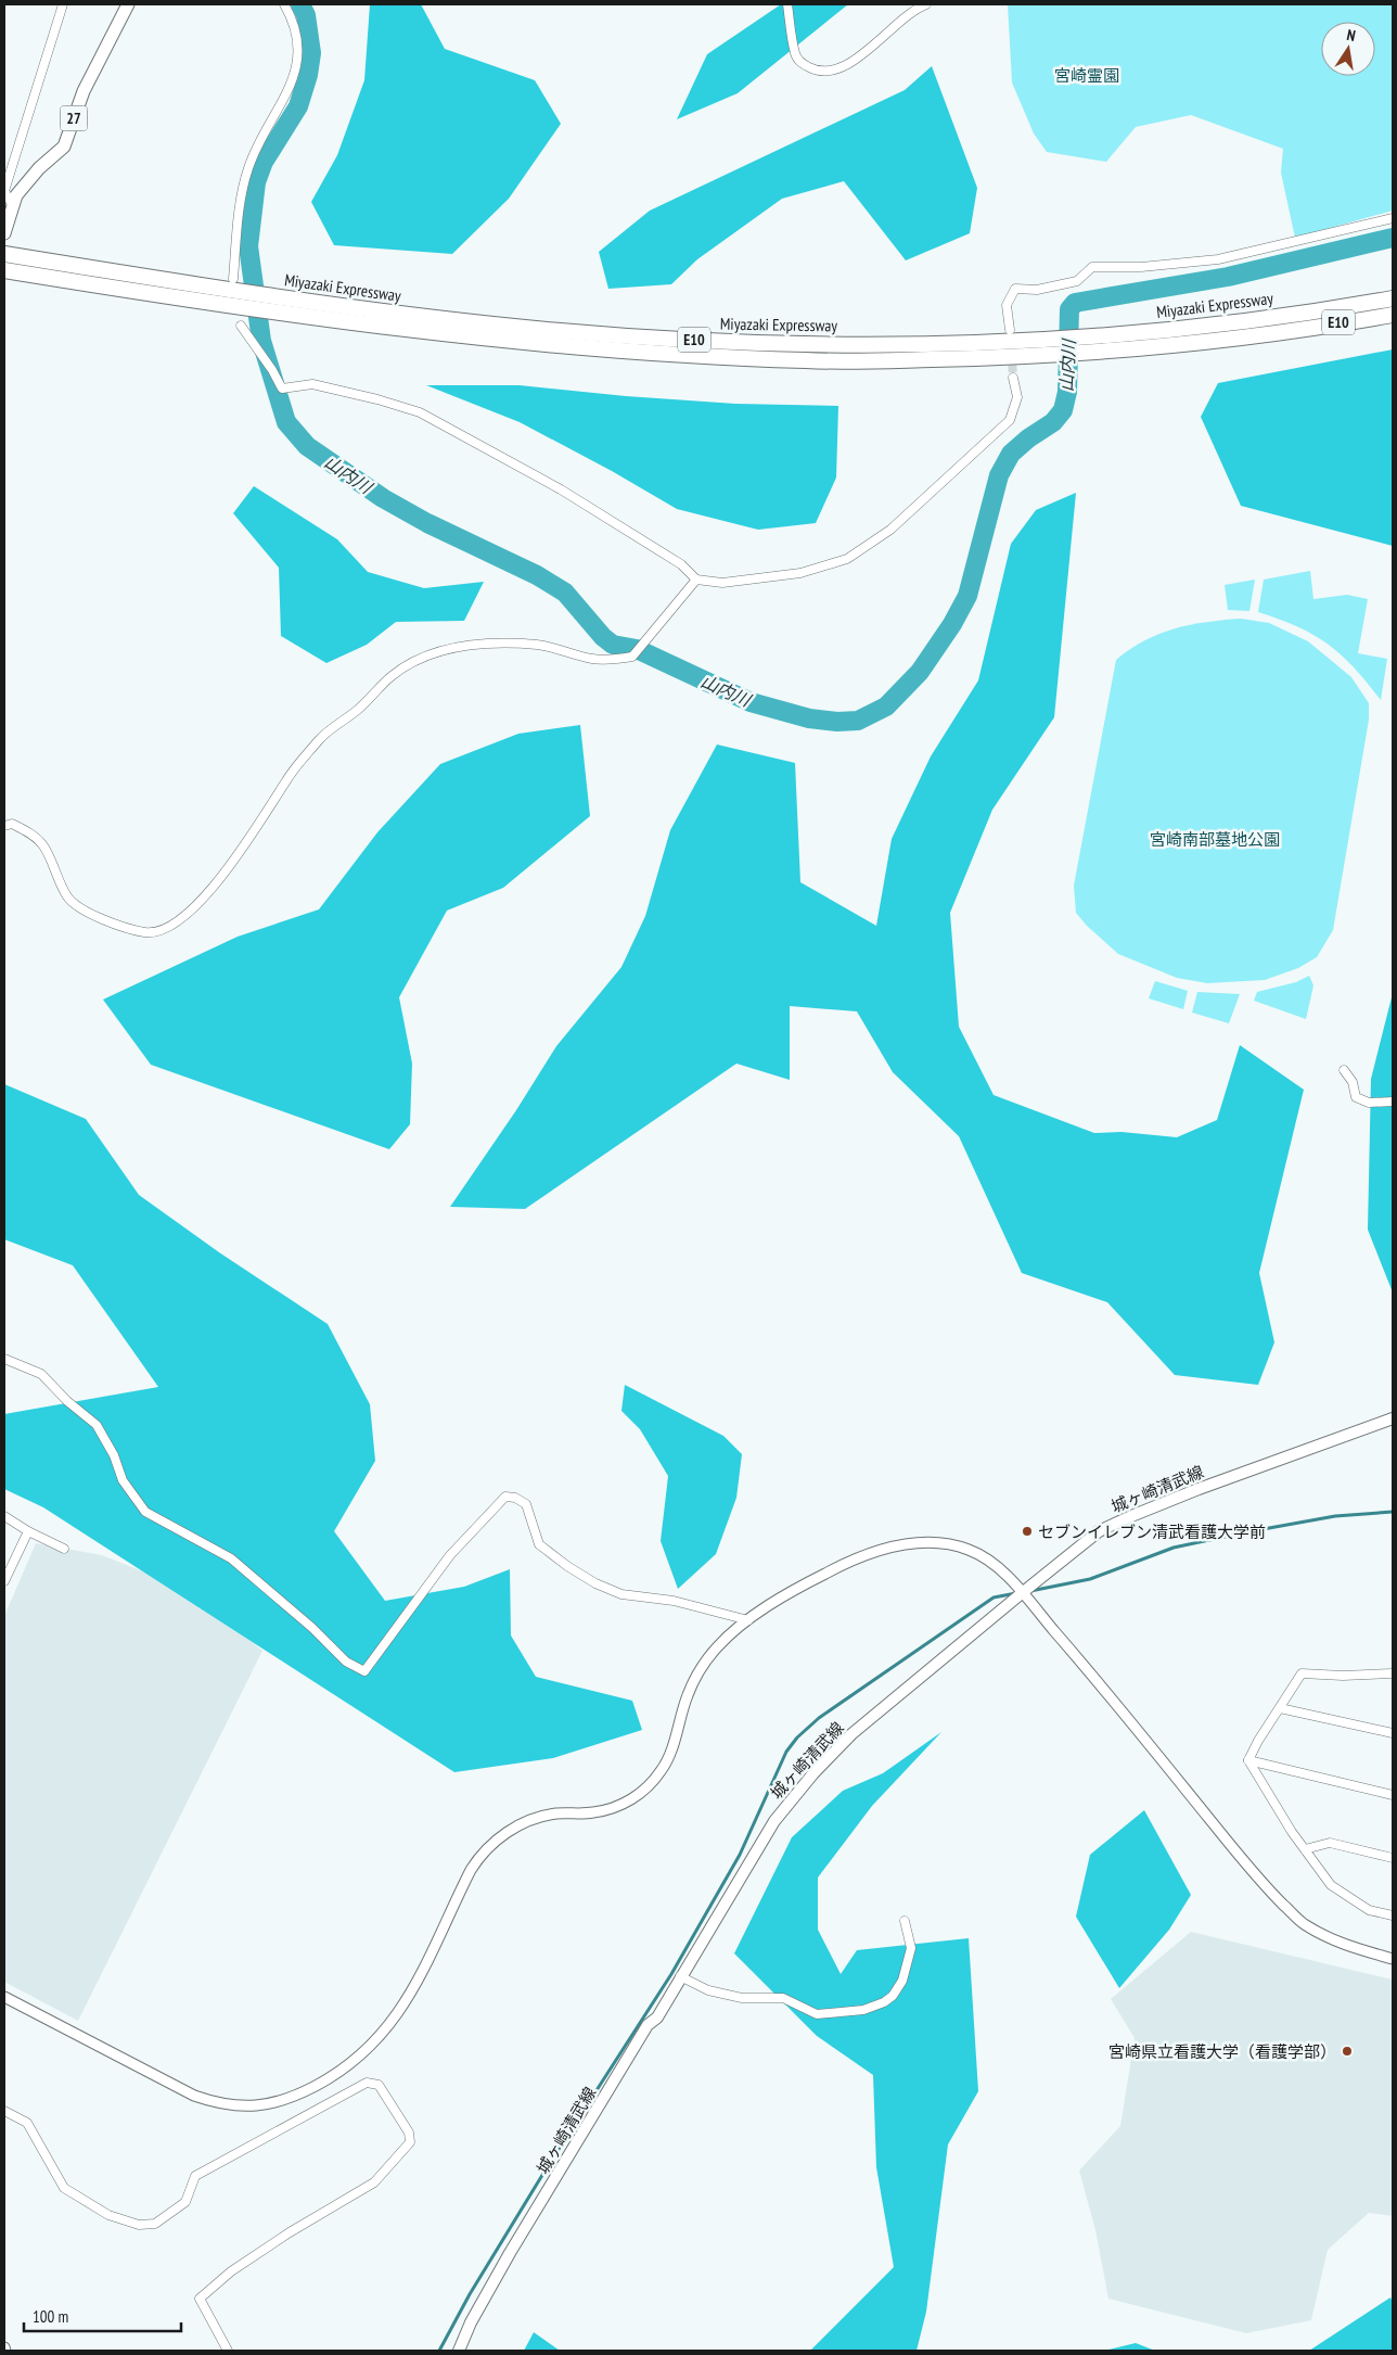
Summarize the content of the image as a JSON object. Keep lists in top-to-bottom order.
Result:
{
  "streets": {
    "highway": ["Miyazaki Expressway", "E10"],
    "main road": ["27", "城ヶ崎清武線"]
  },
  "water": ["山内川"],
  "parks": ["宮崎霊園", "宮崎南部墓地公園"],
  "places": ["セブンイレブン清武看護大学前", "宮崎県立看護大学（看護学部）"],
  "scale_bar": "100 m",
  "north": "top"
}
